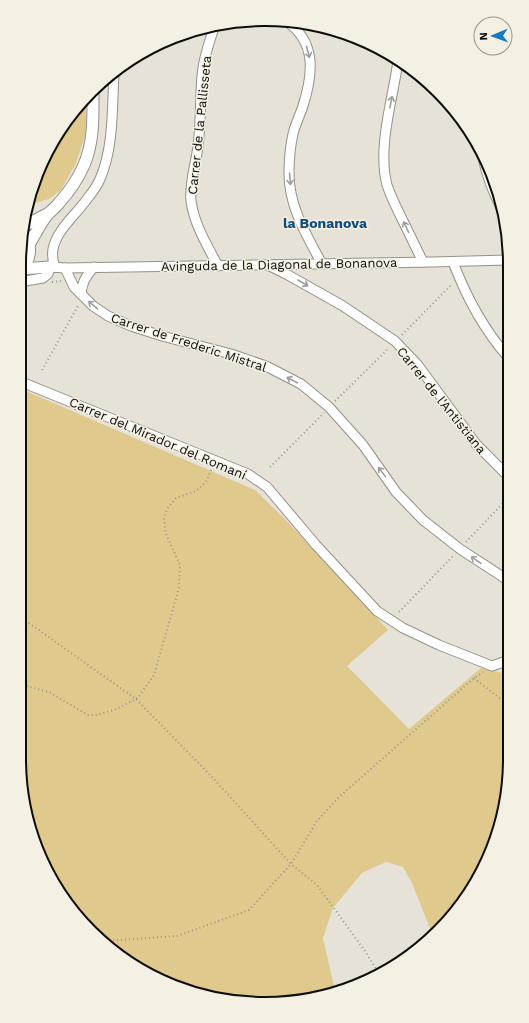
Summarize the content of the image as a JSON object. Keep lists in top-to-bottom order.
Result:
{
  "streets": {
    "street": [
      "Carrer de la Pallisseta",
      "Avinguda de la Diagonal de Bonanova",
      "Carrer de Frederic Mistral",
      "Carrer de l'Antistiana",
      "Carrer del Mirador del Romaní"
    ]
  },
  "crossings": [
    ["Carrer de la Pallisseta", "Avinguda de la Diagonal de Bonanova"],
    ["Avinguda de la Diagonal de Bonanova", "Carrer de Frederic Mistral"],
    ["Avinguda de la Diagonal de Bonanova", "Carrer de l'Antistiana"]
  ],
  "one_way": ["Carrer de Frederic Mistral", "Carrer de l'Antistiana"],
  "districts": ["la Bonanova"],
  "north": "left"
}
